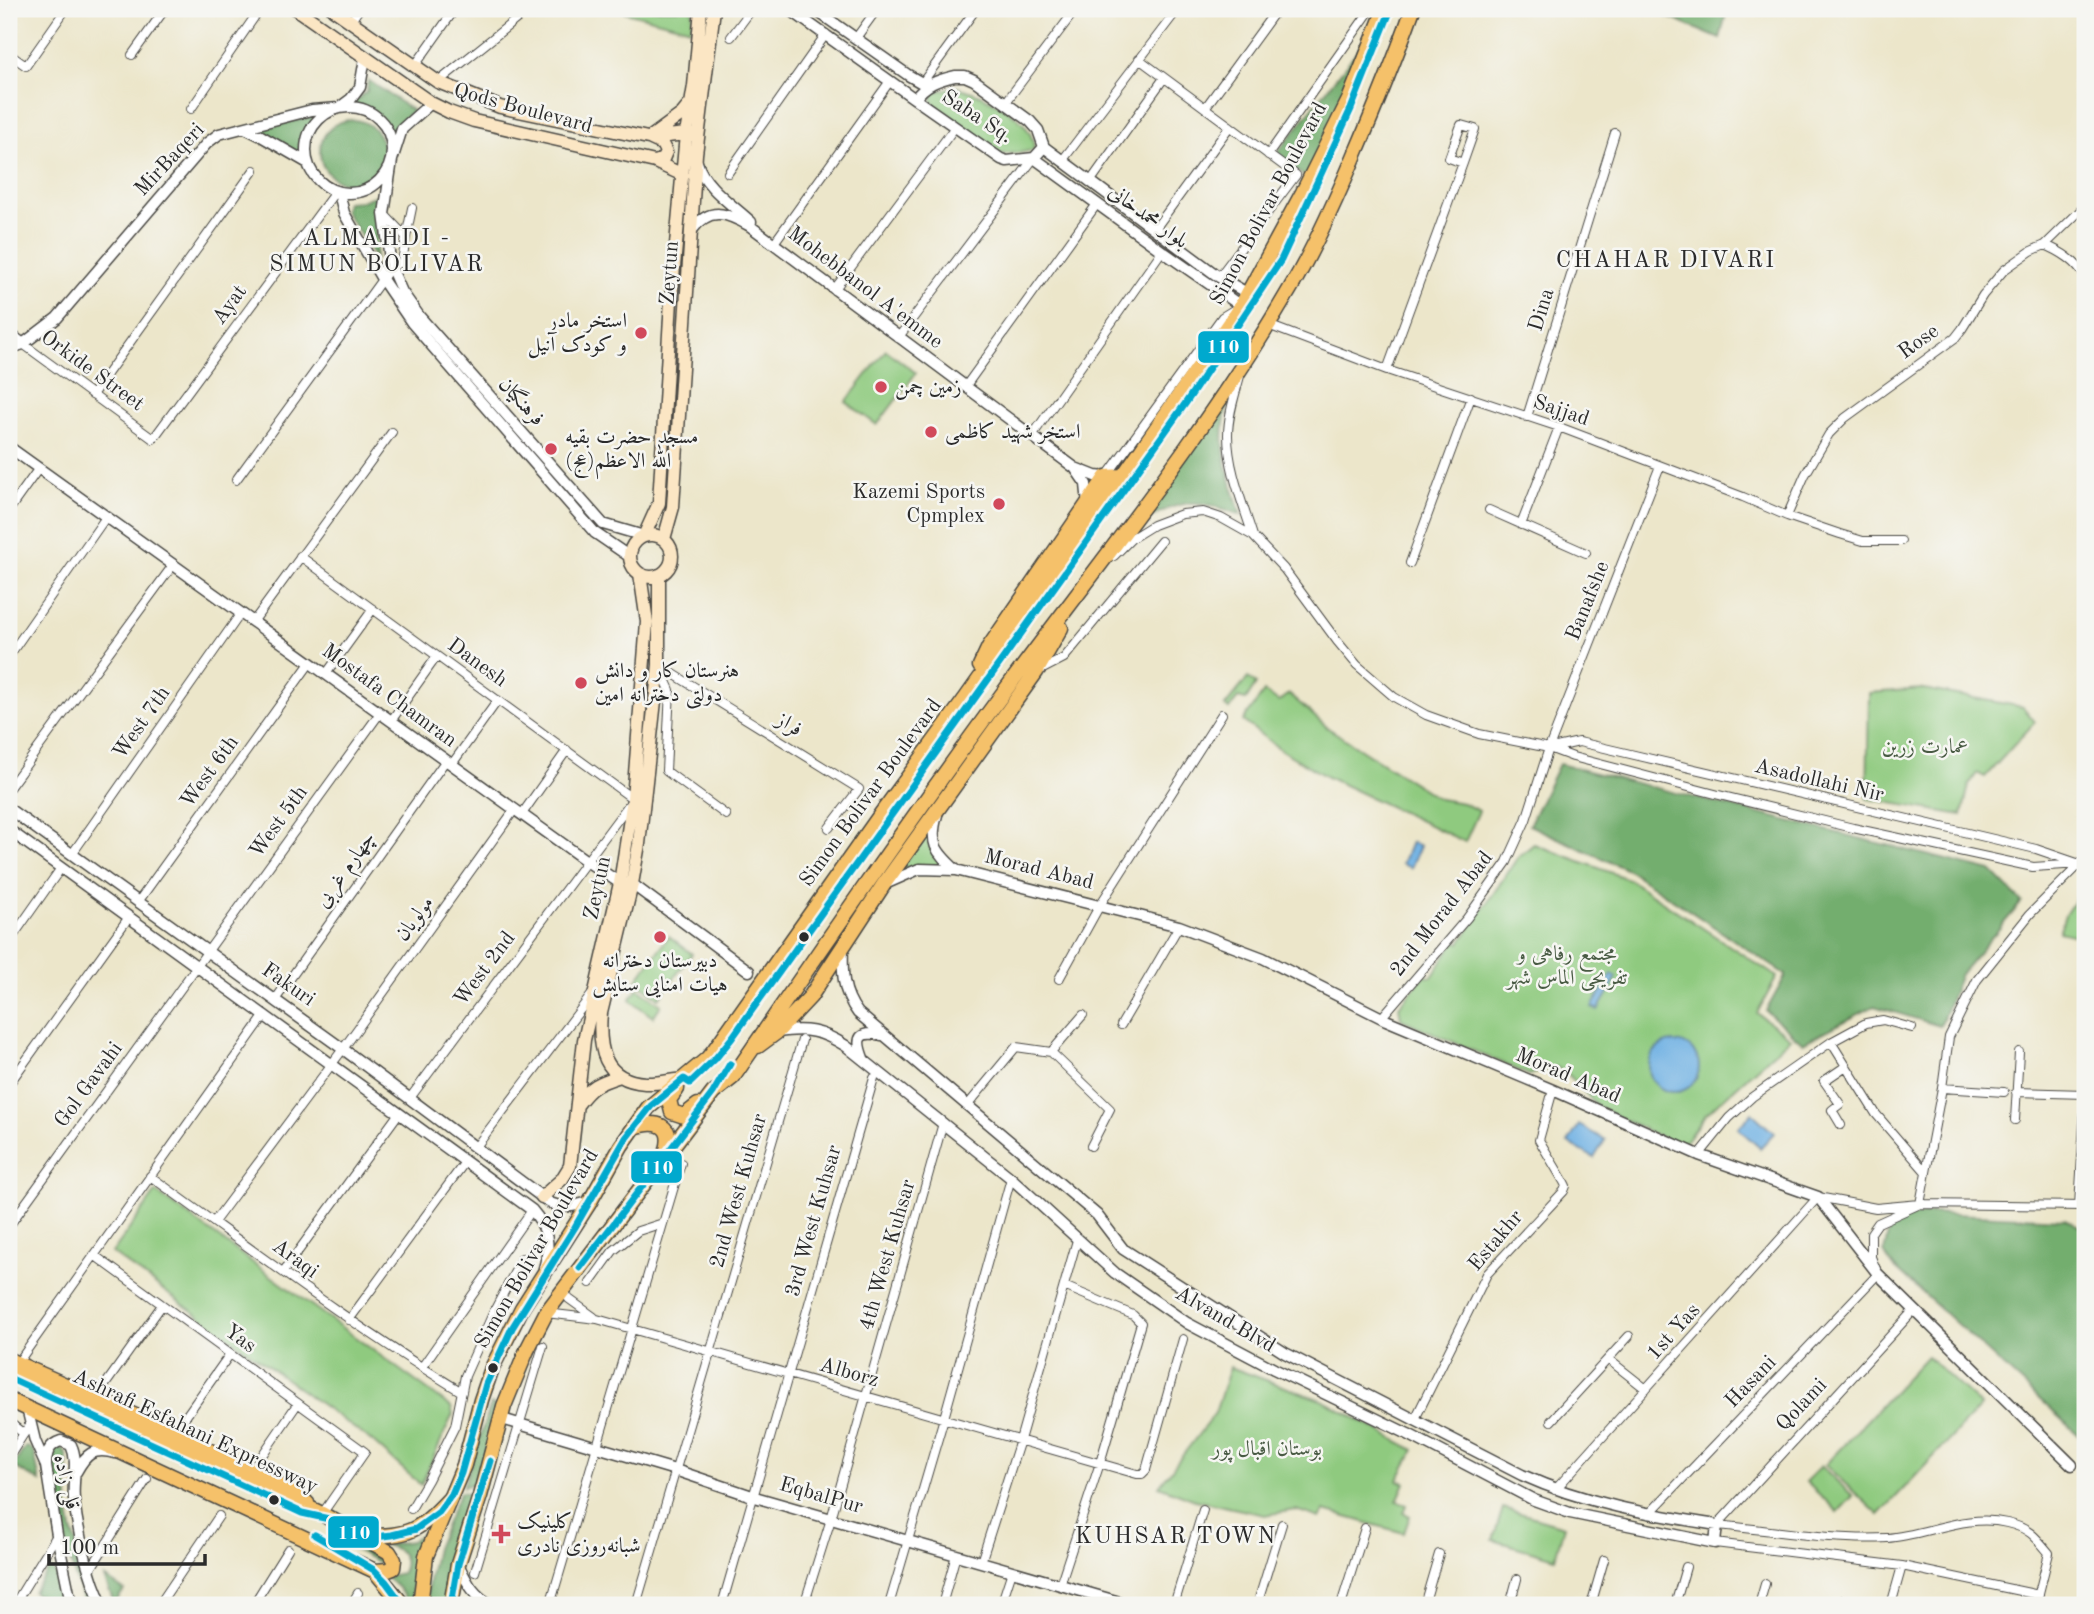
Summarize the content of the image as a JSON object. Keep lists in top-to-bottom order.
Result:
{
  "streets": {
    "main road": [
      "Qods Boulevard",
      "Simon Bolivar Boulevard",
      "Zeytun",
      "Ashrafi Esfahani Expressway"
    ],
    "street": [
      "Saba Sq.",
      "MirBaqeri",
      "بلوار محمدخانی",
      "Mohebbanol A'emme",
      "Ayat",
      "Dina",
      "Rose",
      "Orkide Street",
      "فرهنگیان",
      "Sajjad",
      "Banafshe",
      "Danesh",
      "Mostafa Chamran",
      "West 7th",
      "فراز",
      "West 6th",
      "Asadollahi Nir",
      "West 5th",
      "چهارم غربی",
      "Morad Abad",
      "2nd Morad Abad",
      "مولویان",
      "West 2nd",
      "Fakuri",
      "Gol Gavahi",
      "2nd West Kuhsar",
      "3rd West Kuhsar",
      "Estakhr",
      "4th West Kuhsar",
      "Araqi",
      "Alvand Blvd",
      "1st Yas",
      "Yas",
      "Alborz",
      "Hasani",
      "Qolami",
      "قلی زاده",
      "EqbalPur"
    ]
  },
  "crossings": [
    ["Qods Boulevard", "Zeytun"],
    ["Saba Sq.", "بلوار محمدخانی"],
    ["MirBaqeri", "Ayat"],
    ["MirBaqeri", "Orkide Street"],
    ["MirBaqeri", "فرهنگیان"],
    ["Simon Bolivar Boulevard", "بلوار محمدخانی"],
    ["Simon Bolivar Boulevard", "Sajjad"],
    ["Simon Bolivar Boulevard", "Asadollahi Nir"],
    ["Simon Bolivar Boulevard", "Alborz"],
    ["Simon Bolivar Boulevard", "EqbalPur"],
    ["Zeytun", "فرهنگیان"],
    ["Zeytun", "Danesh"],
    ["Zeytun", "Mostafa Chamran"],
    ["Zeytun", "فراز"],
    ["Zeytun", "West 2nd"],
    ["Zeytun", "Fakuri"],
    ["Ayat", "Orkide Street"],
    ["Ayat", "فرهنگیان"],
    ["Dina", "Sajjad"],
    ["Rose", "Sajjad"],
    ["Sajjad", "Banafshe"],
    ["Banafshe", "Asadollahi Nir"],
    ["Banafshe", "2nd Morad Abad"],
    ["Danesh", "چهارم غربی"],
    ["Danesh", "مولویان"],
    ["Danesh", "West 2nd"],
    ["Mostafa Chamran", "West 7th"],
    ["Mostafa Chamran", "West 6th"],
    ["Mostafa Chamran", "West 5th"],
    ["Mostafa Chamran", "چهارم غربی"],
    ["Mostafa Chamran", "مولویان"],
    ["Mostafa Chamran", "West 2nd"],
    ["West 7th", "Fakuri"],
    ["West 6th", "Fakuri"],
    ["Asadollahi Nir", "2nd Morad Abad"],
    ["West 5th", "Fakuri"],
    ["West 5th", "Gol Gavahi"],
    ["چهارم غربی", "Fakuri"],
    ["Morad Abad", "2nd Morad Abad"],
    ["Morad Abad", "Estakhr"],
    ["Morad Abad", "1st Yas"],
    ["مولویان", "Fakuri"],
    ["مولویان", "Araqi"],
    ["West 2nd", "Fakuri"],
    ["Fakuri", "Gol Gavahi"],
    ["2nd West Kuhsar", "Alborz"],
    ["2nd West Kuhsar", "EqbalPur"],
    ["3rd West Kuhsar", "Alborz"],
    ["3rd West Kuhsar", "EqbalPur"],
    ["Estakhr", "Alvand Blvd"],
    ["4th West Kuhsar", "Alvand Blvd"],
    ["4th West Kuhsar", "Alborz"],
    ["4th West Kuhsar", "EqbalPur"],
    ["Alvand Blvd", "1st Yas"],
    ["Alvand Blvd", "Hasani"],
    ["Alvand Blvd", "Qolami"],
    ["Yas", "Ashrafi Esfahani Expressway"]
  ],
  "districts": ["ALMAHDI - SIMUN BOLIVAR", "CHAHAR DIVARI", "KUHSAR TOWN"],
  "parks": ["عمارت زرین", "مجتمع رفاهی و تفریحی الماس شهر", "بوستان اقبال پور"],
  "places": {
    "other": [
      "استخر مادر و کودک آنیل",
      "زمین چمن",
      "استخر شهید کاظمی",
      "مسجد حضرت بقیه الله الاعظم(عج)",
      "Kazemi Sports Cpmplex",
      "هنرستان کار و دانش دولتی دخترانه امین",
      "دبیرستان دخترانه هیات امنایی ستایش"
    ],
    "health": ["کلینیک شبانه‌روزی نادری"]
  },
  "lines": ["transit line 110"],
  "scale_bar": "100 m"
}
